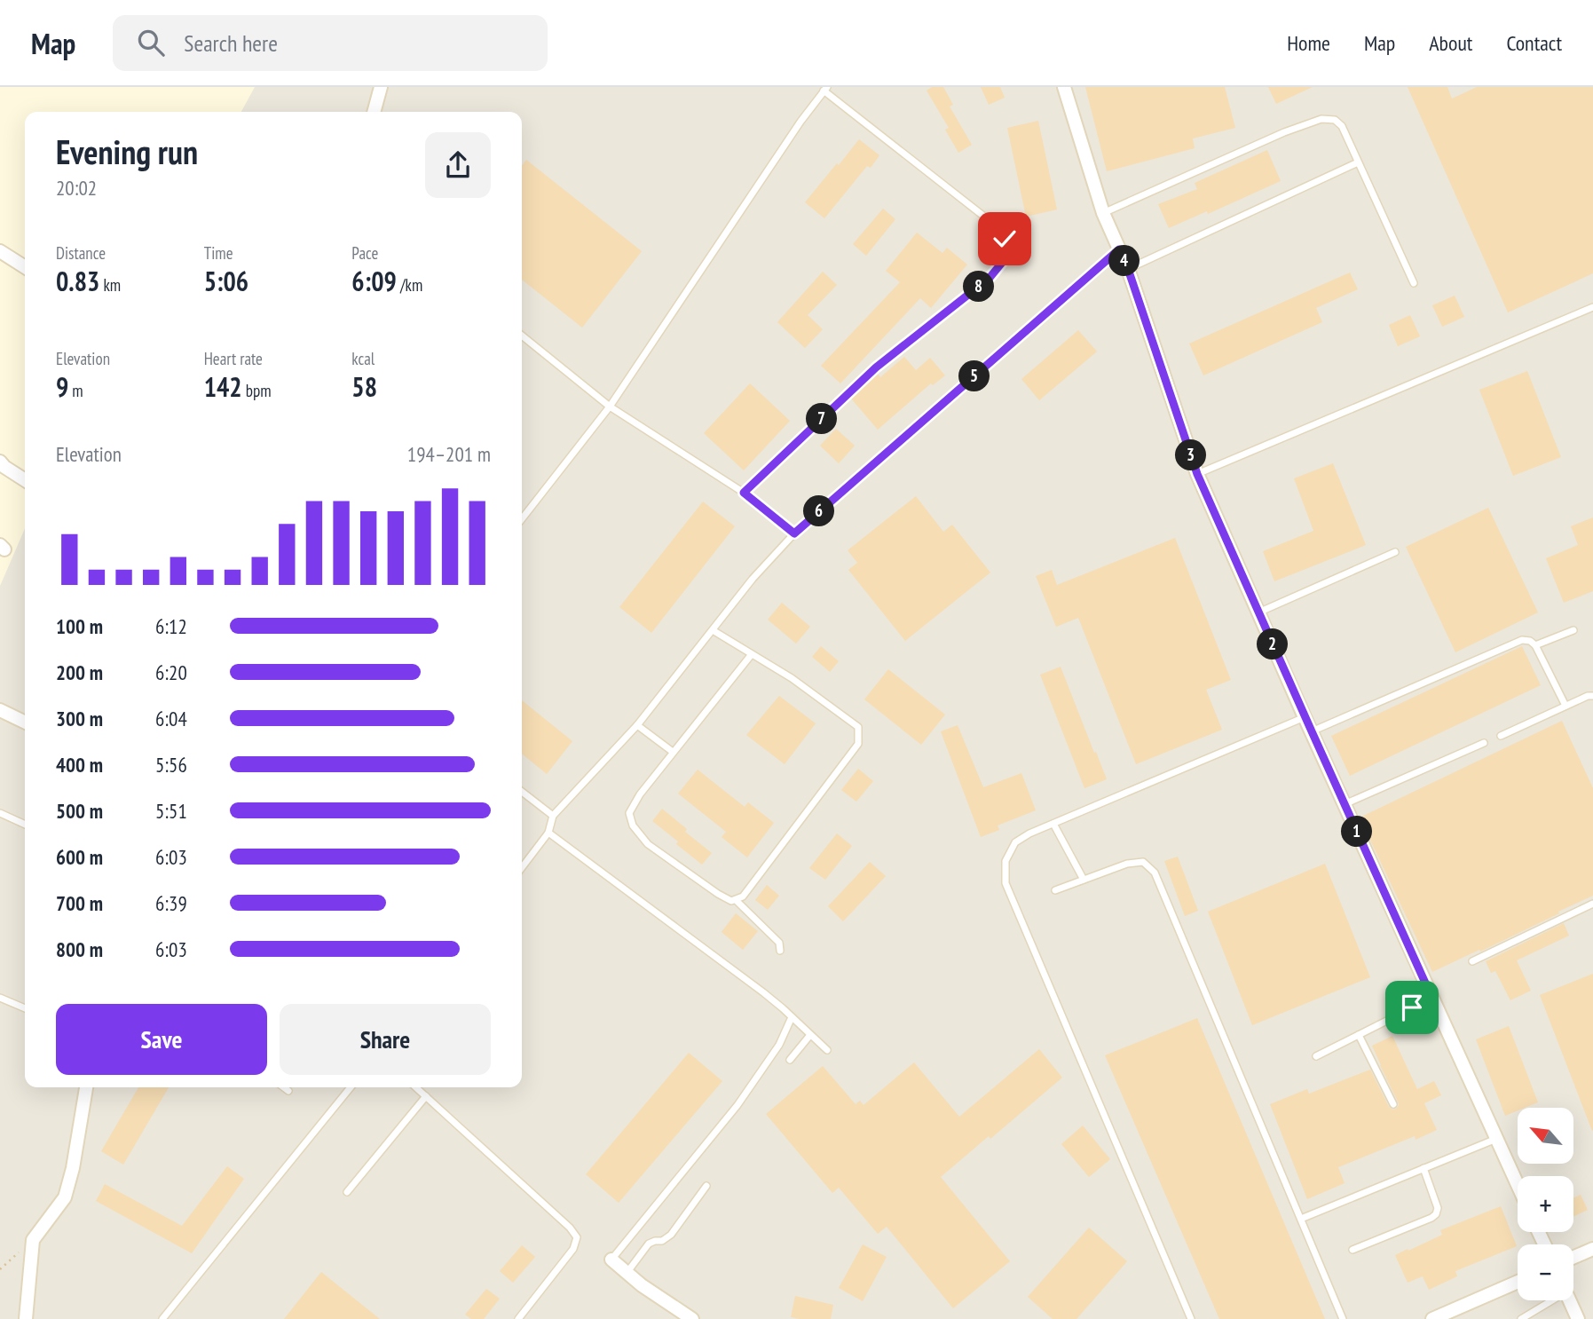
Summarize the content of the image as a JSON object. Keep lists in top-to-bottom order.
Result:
{
  "north": "top left",
  "page": {
    "header": "Map",
    "search": "Search here",
    "nav": [
      "Home",
      "Map",
      "About",
      "Contact"
    ],
    "heading": ["Evening run", "20:02"],
    "stats": [
      ["Distance", "0.83 km"],
      ["Time", "5:06"],
      ["Pace", "6:09 /km"],
      ["Elevation", "9 m"],
      ["Heart rate", "142 bpm"],
      ["kcal", "58"]
    ],
    "pins": [
      "4",
      "8",
      "5",
      "7",
      "3",
      "6",
      "2",
      "1"
    ],
    "chart": ["Elevation", "194–201 m"],
    "list": [
      {
        "name": "100 m",
        "note": "6:12"
      },
      {
        "name": "200 m",
        "note": "6:20"
      },
      {
        "name": "300 m",
        "note": "6:04"
      },
      {
        "name": "400 m",
        "note": "5:56"
      },
      {
        "name": "500 m",
        "note": "5:51"
      },
      {
        "name": "600 m",
        "note": "6:03"
      },
      {
        "name": "700 m",
        "note": "6:39"
      },
      {
        "name": "800 m",
        "note": "6:03"
      }
    ],
    "buttons": ["Save", "Share"],
    "map_buttons": ["+", "−"]
  }
}
